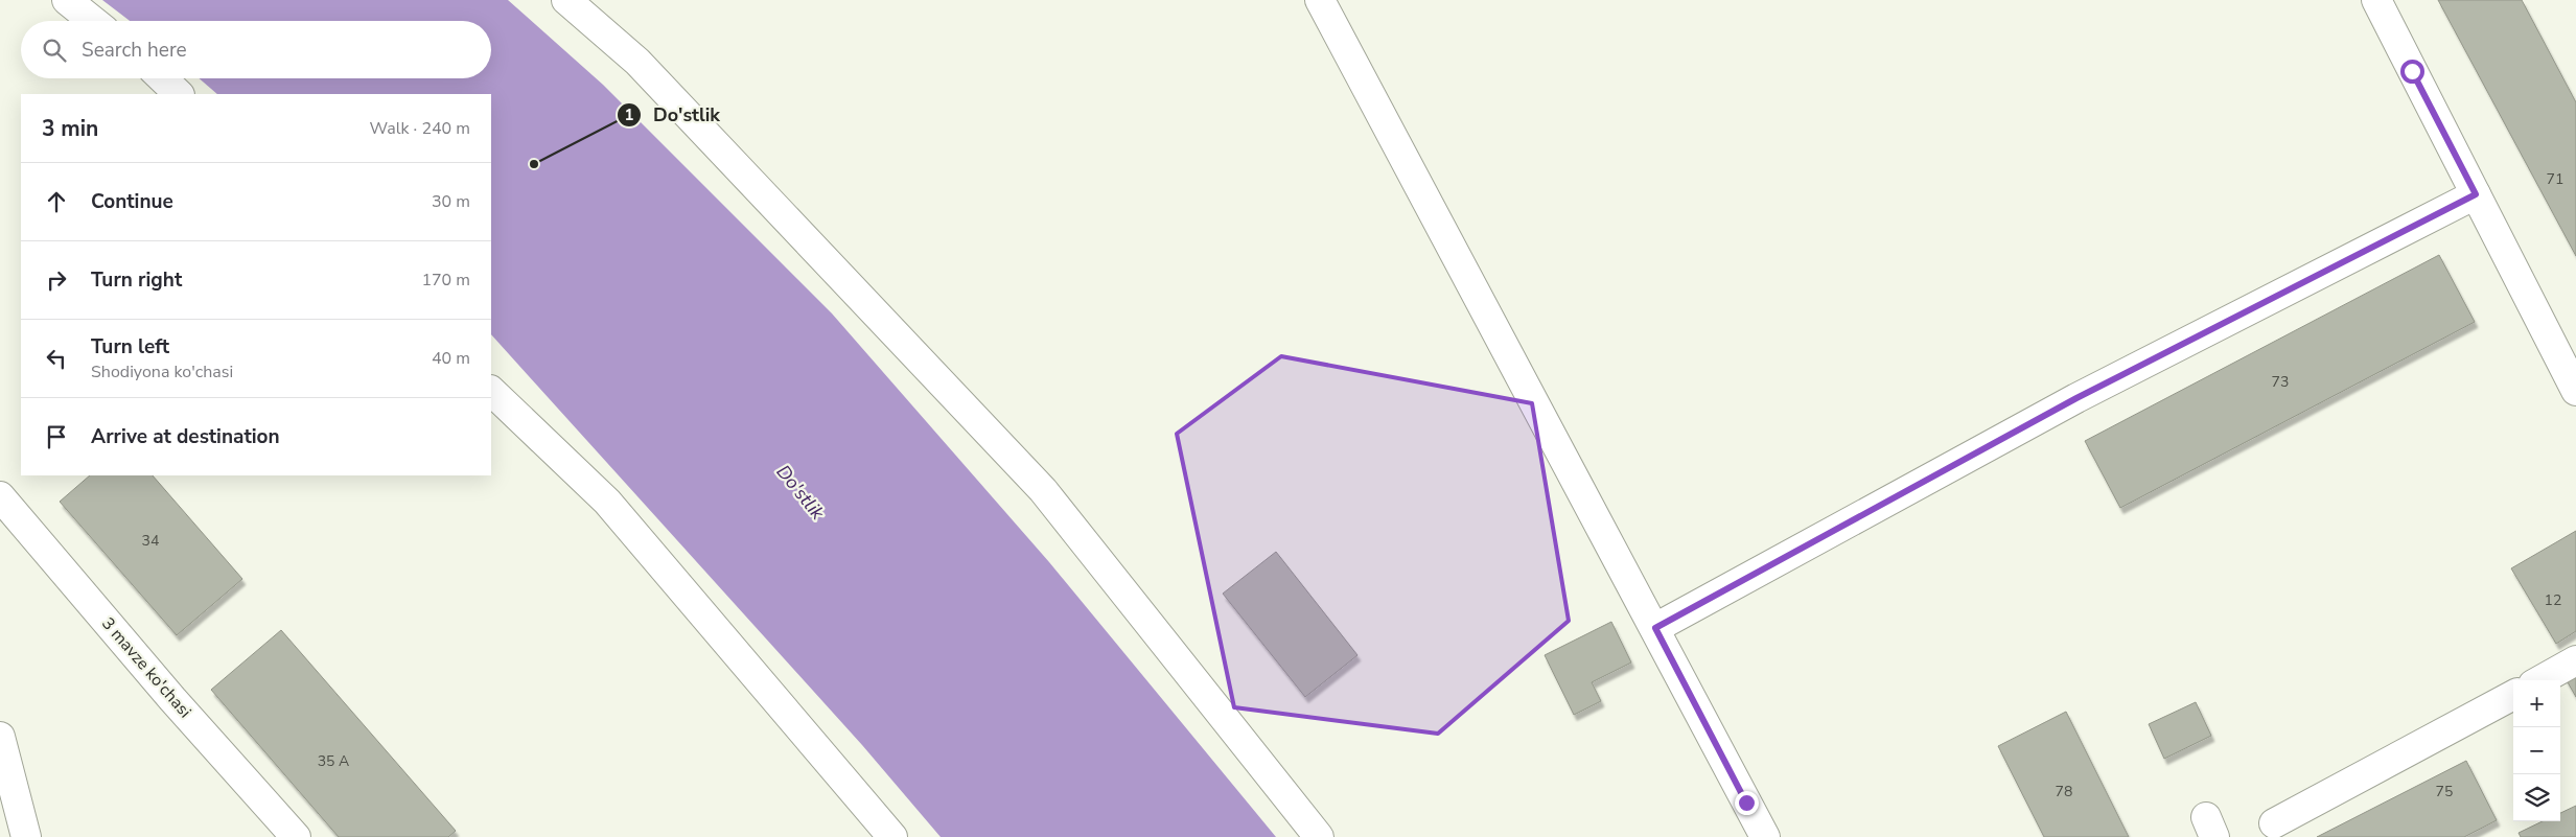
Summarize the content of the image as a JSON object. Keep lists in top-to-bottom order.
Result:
{
  "streets": {
    "street": ["3 mavze ko'chasi"]
  },
  "water": ["Do'stlik"],
  "places": ["Do'stlik"],
  "house_numbers": [
    "71",
    "73",
    "34",
    "12",
    "35 А",
    "78",
    "75"
  ],
  "page": {
    "search": "Search here",
    "heading": ["3 min", "Walk · 240 m"],
    "list": [
      ["Continue", "30 m"],
      ["Turn right", "170 m"],
      ["Turn left", "Shodiyona ko'chasi", "40 m"],
      "Arrive at destination"
    ],
    "map_buttons": ["+", "−"]
  }
}
